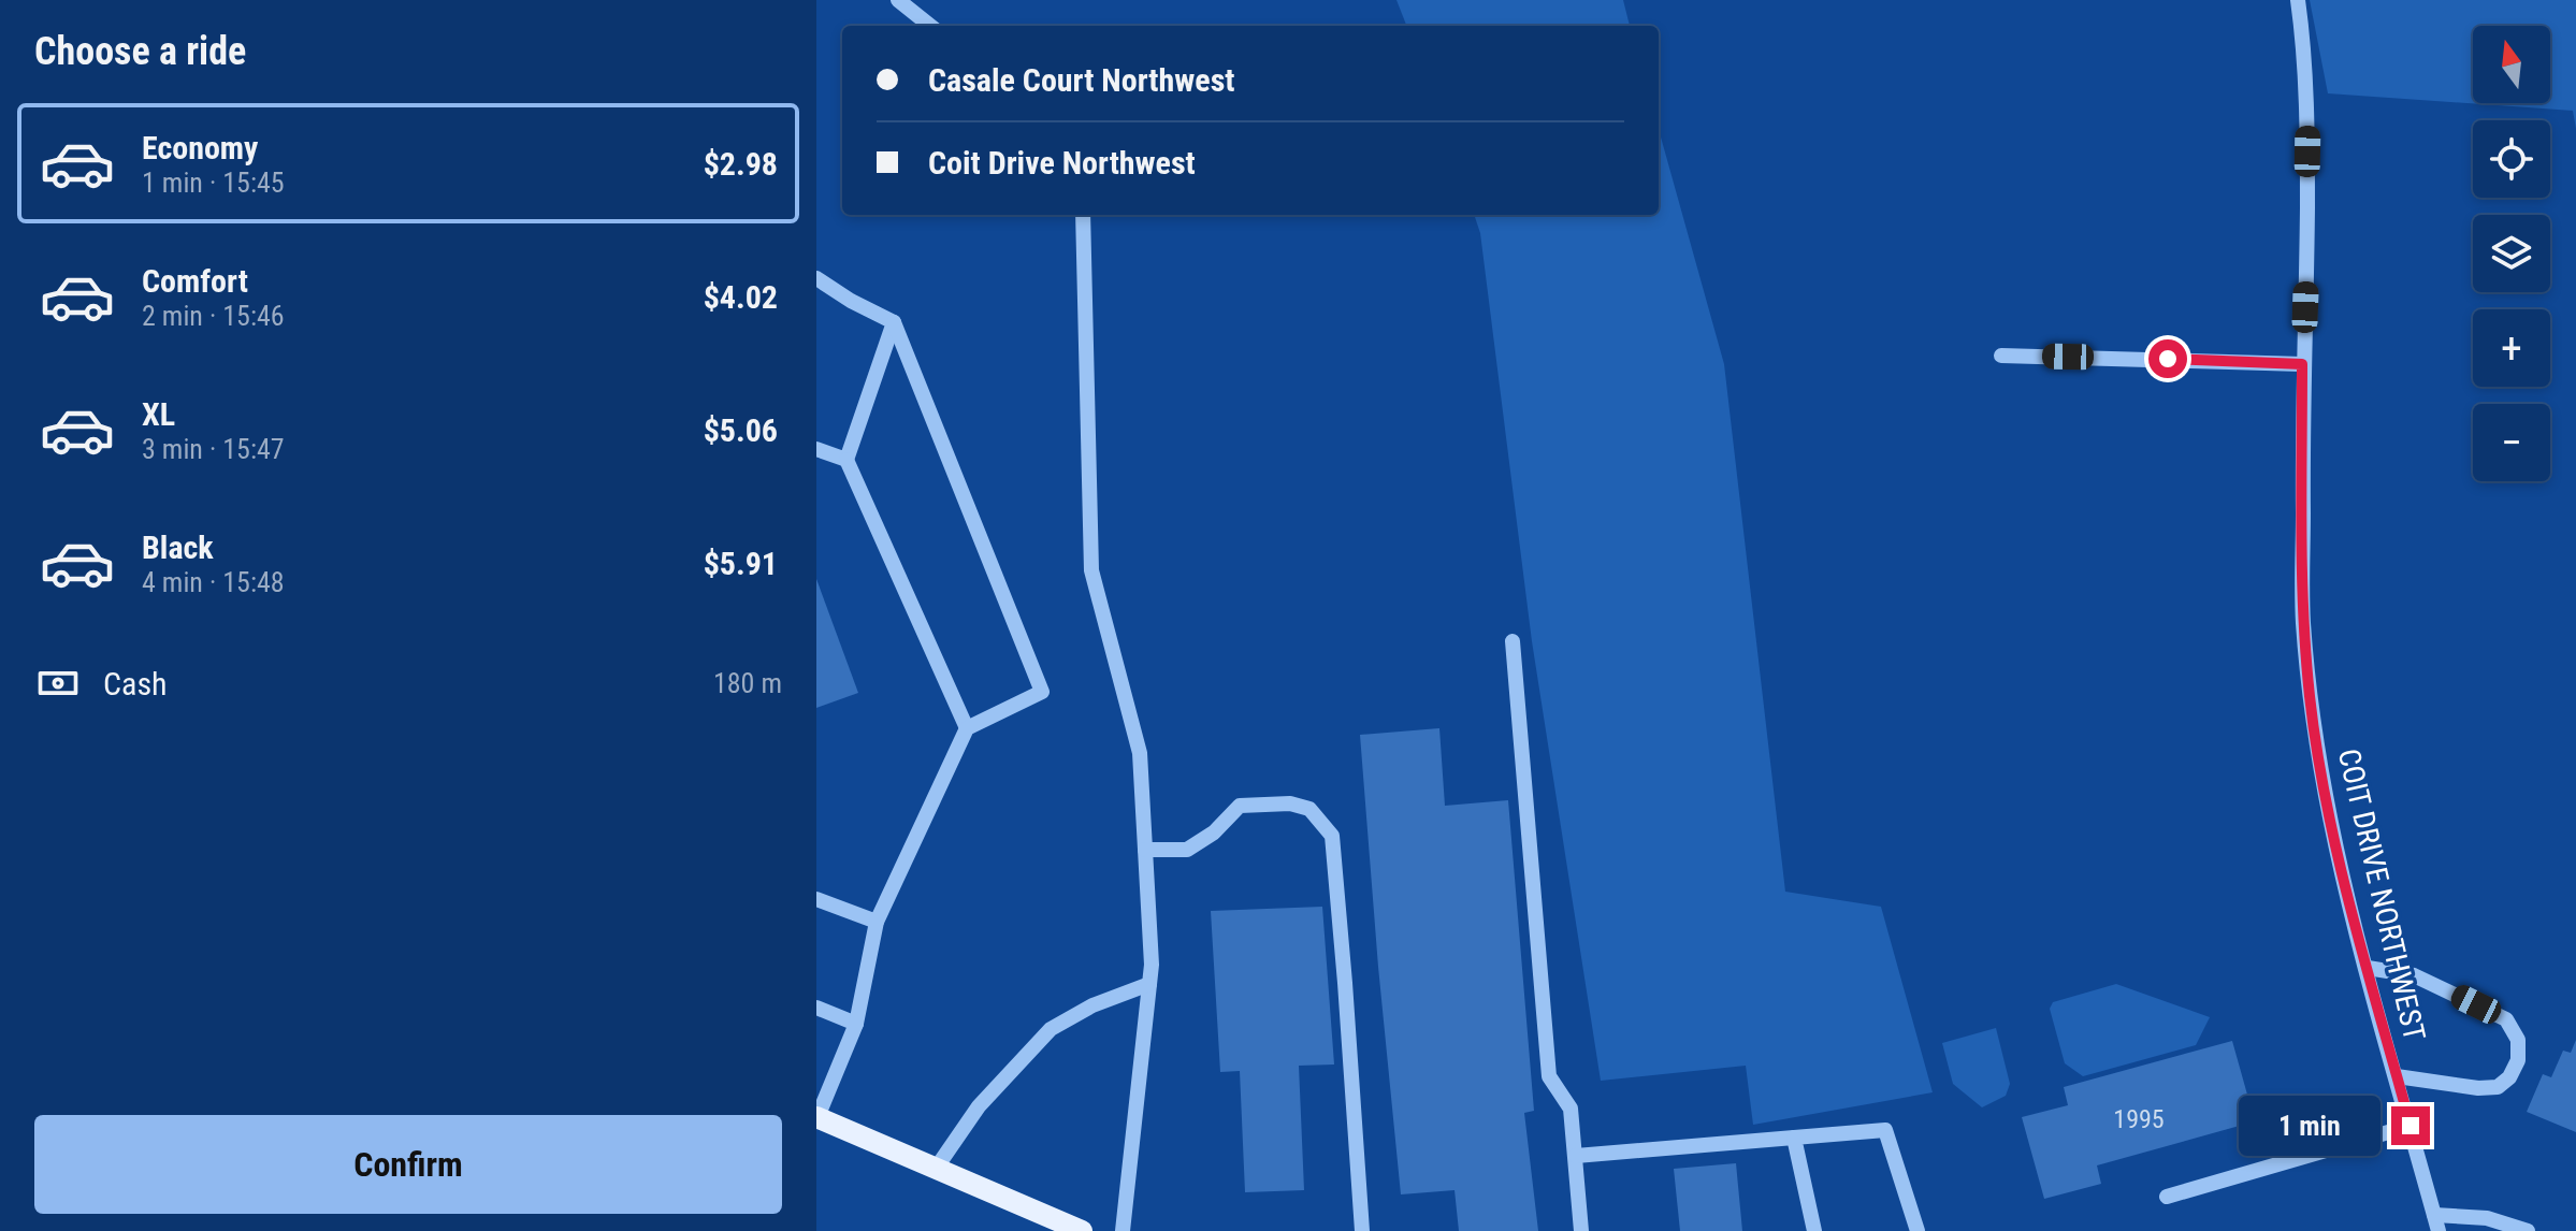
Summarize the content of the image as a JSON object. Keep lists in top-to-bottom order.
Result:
{
  "streets": {
    "street": ["COIT DRIVE NORTHWEST"]
  },
  "house_numbers": ["1995"],
  "north": "top",
  "page": {
    "heading": "Choose a ride",
    "map_buttons": ["+", "−"],
    "banner": ["Casale Court Northwest", "Coit Drive Northwest"],
    "list": [
      {
        "name": "Economy",
        "note": "1 min · 15:45",
        "value": "$2.98"
      },
      {
        "name": "Comfort",
        "note": "2 min · 15:46",
        "value": "$4.02"
      },
      {
        "name": "XL",
        "note": "3 min · 15:47",
        "value": "$5.06"
      },
      {
        "name": "Black",
        "note": "4 min · 15:48",
        "value": "$5.91"
      }
    ],
    "pay": ["Cash", "180 m"],
    "bubble": "1 min",
    "buttons": "Confirm"
  }
}
